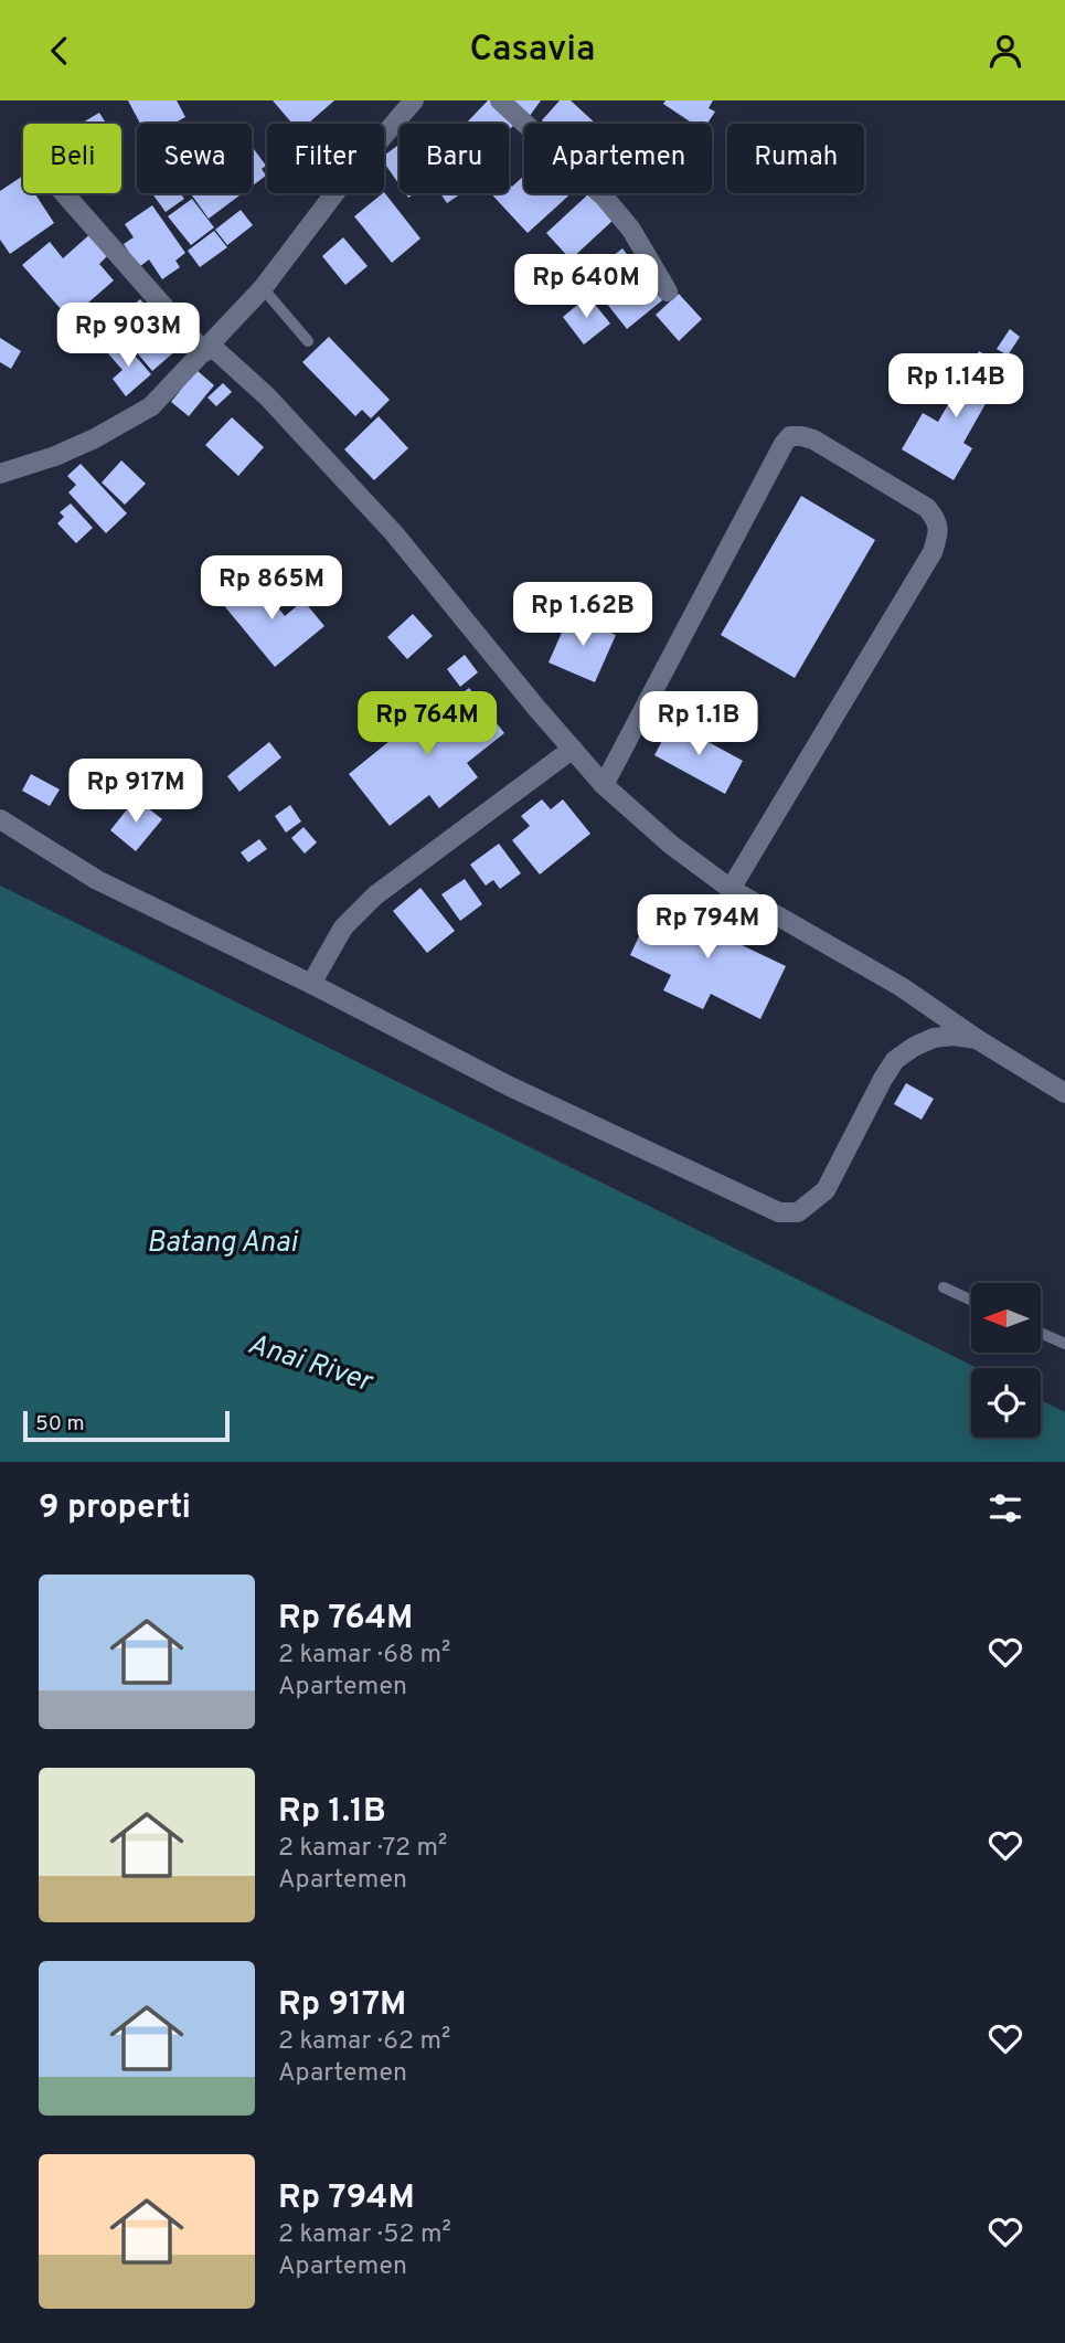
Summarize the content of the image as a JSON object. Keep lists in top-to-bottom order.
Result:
{
  "water": ["Batang Anai", "Anai River"],
  "scale_bar": "50 m",
  "north": "left",
  "page": {
    "header": "Casavia",
    "chip": [
      "Beli",
      "Sewa",
      "Filter",
      "Baru",
      "Apartemen",
      "Rumah"
    ],
    "price": [
      "Rp 640M",
      "Rp 903M",
      "Rp 1.14B",
      "Rp 865M",
      "Rp 1.62B",
      "Rp 764M",
      "Rp 1.1B",
      "Rp 917M",
      "Rp 794M"
    ],
    "scale": "50 m",
    "heading": "9 properti",
    "list": [
      {
        "name": "Rp 764M",
        "note": "2 kamar · 68 m² · Apartemen"
      },
      {
        "name": "Rp 1.1B",
        "note": "2 kamar · 72 m² · Apartemen"
      },
      {
        "name": "Rp 917M",
        "note": "2 kamar · 62 m² · Apartemen"
      },
      {
        "name": "Rp 794M",
        "note": "2 kamar · 52 m² · Apartemen"
      }
    ]
  }
}
